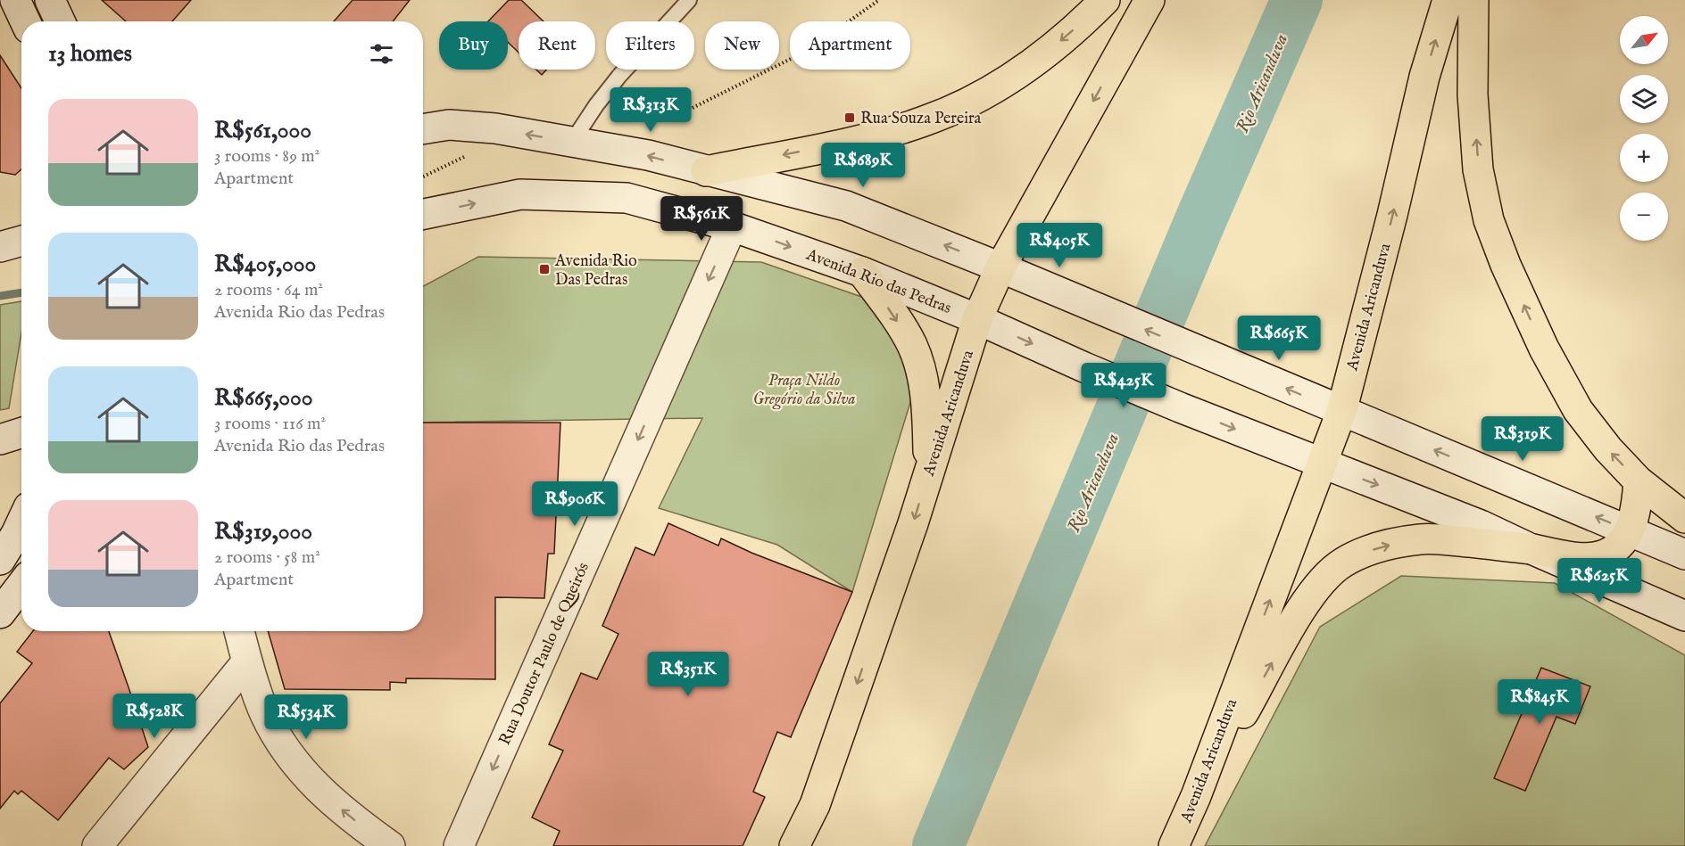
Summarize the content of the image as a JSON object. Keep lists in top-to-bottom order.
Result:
{
  "streets": {
    "highway": ["Avenida Aricanduva"],
    "main road": ["Avenida Rio das Pedras", "Rua Doutor Paulo de Queirós"]
  },
  "crossings": [
    ["Avenida Rio das Pedras", "Avenida Aricanduva"],
    ["Avenida Rio das Pedras", "Rua Doutor Paulo de Queirós"]
  ],
  "one_way": ["Rua Doutor Paulo de Queirós"],
  "water": ["Rio Aricanduva"],
  "parks": ["Praça Nildo Gregório da Silva"],
  "places": {
    "transit": ["Rua Souza Pereira", "Avenida Rio Das Pedras"]
  },
  "north": "top right",
  "page": {
    "map_buttons": ["+", "−"],
    "chip": [
      "Buy",
      "Rent",
      "Filters",
      "New",
      "Apartment"
    ],
    "heading": "13 homes",
    "list": [
      {
        "name": "R$561,000",
        "note": "3 rooms · 89 m² · Apartment"
      },
      {
        "name": "R$405,000",
        "note": "2 rooms · 64 m² · Avenida Rio das Pedras"
      },
      {
        "name": "R$665,000",
        "note": "3 rooms · 116 m² · Avenida Rio das Pedras"
      },
      {
        "name": "R$319,000",
        "note": "2 rooms · 58 m² · Apartment"
      }
    ],
    "price": [
      "R$313K",
      "R$689K",
      "R$561K",
      "R$405K",
      "R$665K",
      "R$425K",
      "R$319K",
      "R$906K",
      "R$625K",
      "R$351K",
      "R$845K",
      "R$528K",
      "R$534K"
    ]
  }
}
